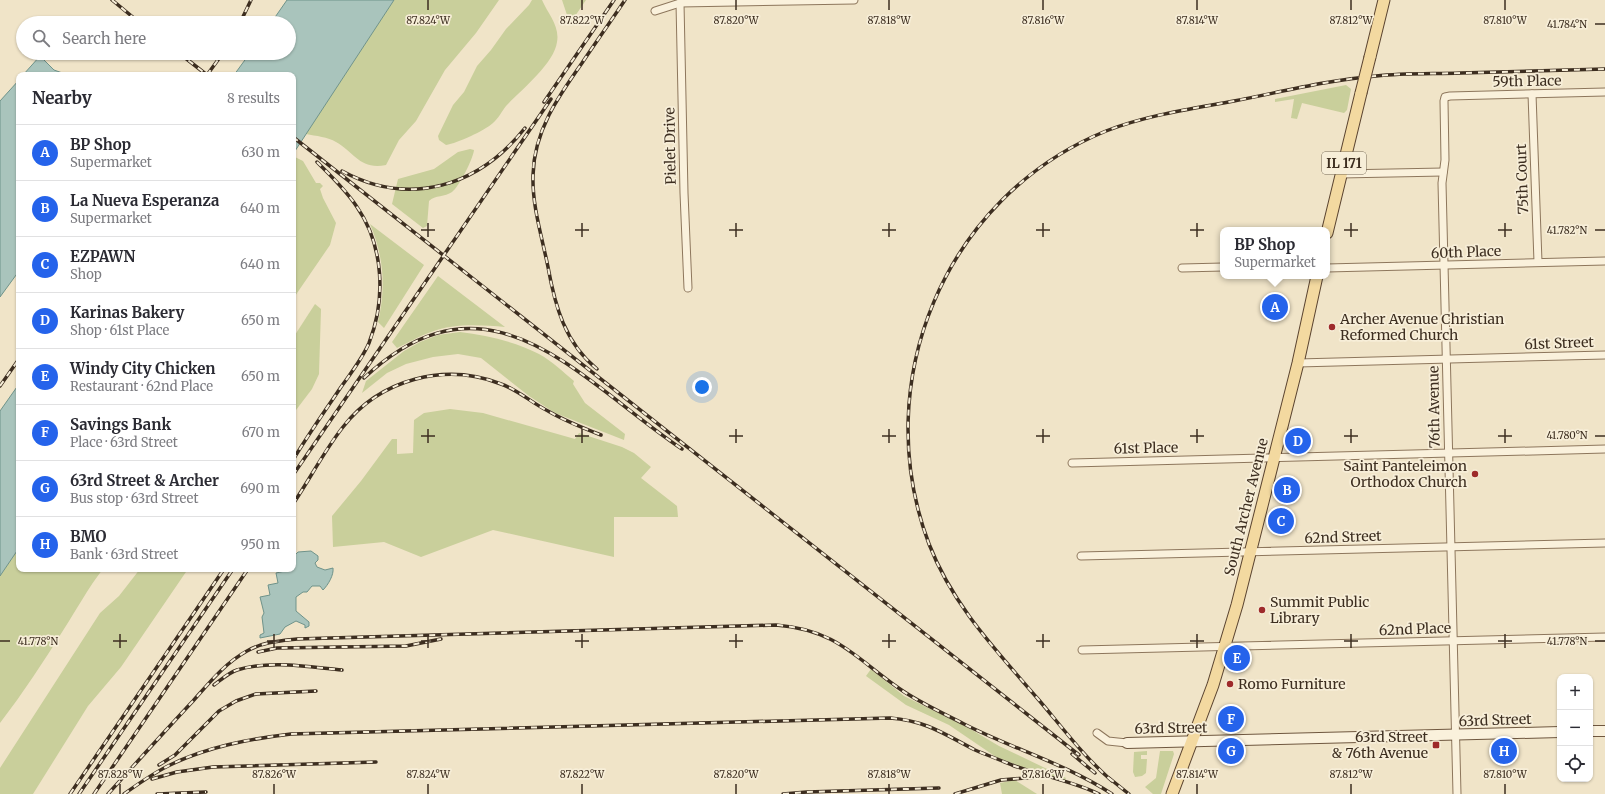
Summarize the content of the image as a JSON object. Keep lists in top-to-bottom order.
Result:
{
  "streets": {
    "main road": ["IL 171", "South Archer Avenue", "63rd Street"],
    "street": [
      "59th Place",
      "Pielet Drive",
      "75th Court",
      "60th Place",
      "61st Street",
      "76th Avenue",
      "61st Place",
      "62nd Street",
      "62nd Place"
    ]
  },
  "crossings": [
    ["59th Place", "75th Court"],
    ["59th Place", "76th Avenue"],
    ["75th Court", "60th Place"],
    ["60th Place", "76th Avenue"],
    ["61st Street", "76th Avenue"],
    ["61st Street", "South Archer Avenue"],
    ["76th Avenue", "61st Place"],
    ["76th Avenue", "62nd Street"],
    ["76th Avenue", "62nd Place"],
    ["76th Avenue", "63rd Street"],
    ["61st Place", "South Archer Avenue"],
    ["South Archer Avenue", "62nd Street"],
    ["South Archer Avenue", "62nd Place"],
    ["South Archer Avenue", "63rd Street"]
  ],
  "places": {
    "other": [
      "Archer Avenue Christian Reformed Church",
      "Saint Panteleimon Orthodox Church",
      "Summit Public Library",
      "Romo Furniture"
    ],
    "transit": ["63rd Street & 76th Avenue"]
  },
  "page": {
    "search": "Search here",
    "heading": ["Nearby", "8 results"],
    "list": [
      {
        "mark": "A",
        "name": "BP Shop",
        "note": "Supermarket",
        "value": "630 m"
      },
      {
        "mark": "B",
        "name": "La Nueva Esperanza",
        "note": "Supermarket",
        "value": "640 m"
      },
      {
        "mark": "C",
        "name": "EZPAWN",
        "note": "Shop",
        "value": "640 m"
      },
      {
        "mark": "D",
        "name": "Karinas Bakery",
        "note": "Shop · 61st Place",
        "value": "650 m"
      },
      {
        "mark": "E",
        "name": "Windy City Chicken",
        "note": "Restaurant · 62nd Place",
        "value": "650 m"
      },
      {
        "mark": "F",
        "name": "Savings Bank",
        "note": "Place · 63rd Street",
        "value": "670 m"
      },
      {
        "mark": "G",
        "name": "63rd Street & Archer",
        "note": "Bus stop · 63rd Street",
        "value": "690 m"
      },
      {
        "mark": "H",
        "name": "BMO",
        "note": "Bank · 63rd Street",
        "value": "950 m"
      }
    ],
    "popup": ["BP Shop", "Supermarket"],
    "pins": [
      "A",
      "D",
      "B",
      "C",
      "E",
      "F",
      "G",
      "H"
    ],
    "map_buttons": ["+", "−"]
  },
  "coordinates": [
    "87.824°W",
    "87.822°W",
    "87.820°W",
    "87.818°W",
    "87.816°W",
    "87.814°W",
    "87.812°W",
    "87.810°W",
    "41.784°N",
    "41.782°N",
    "41.780°N",
    "41.778°N",
    "87.828°W",
    "87.826°W"
  ]
}
